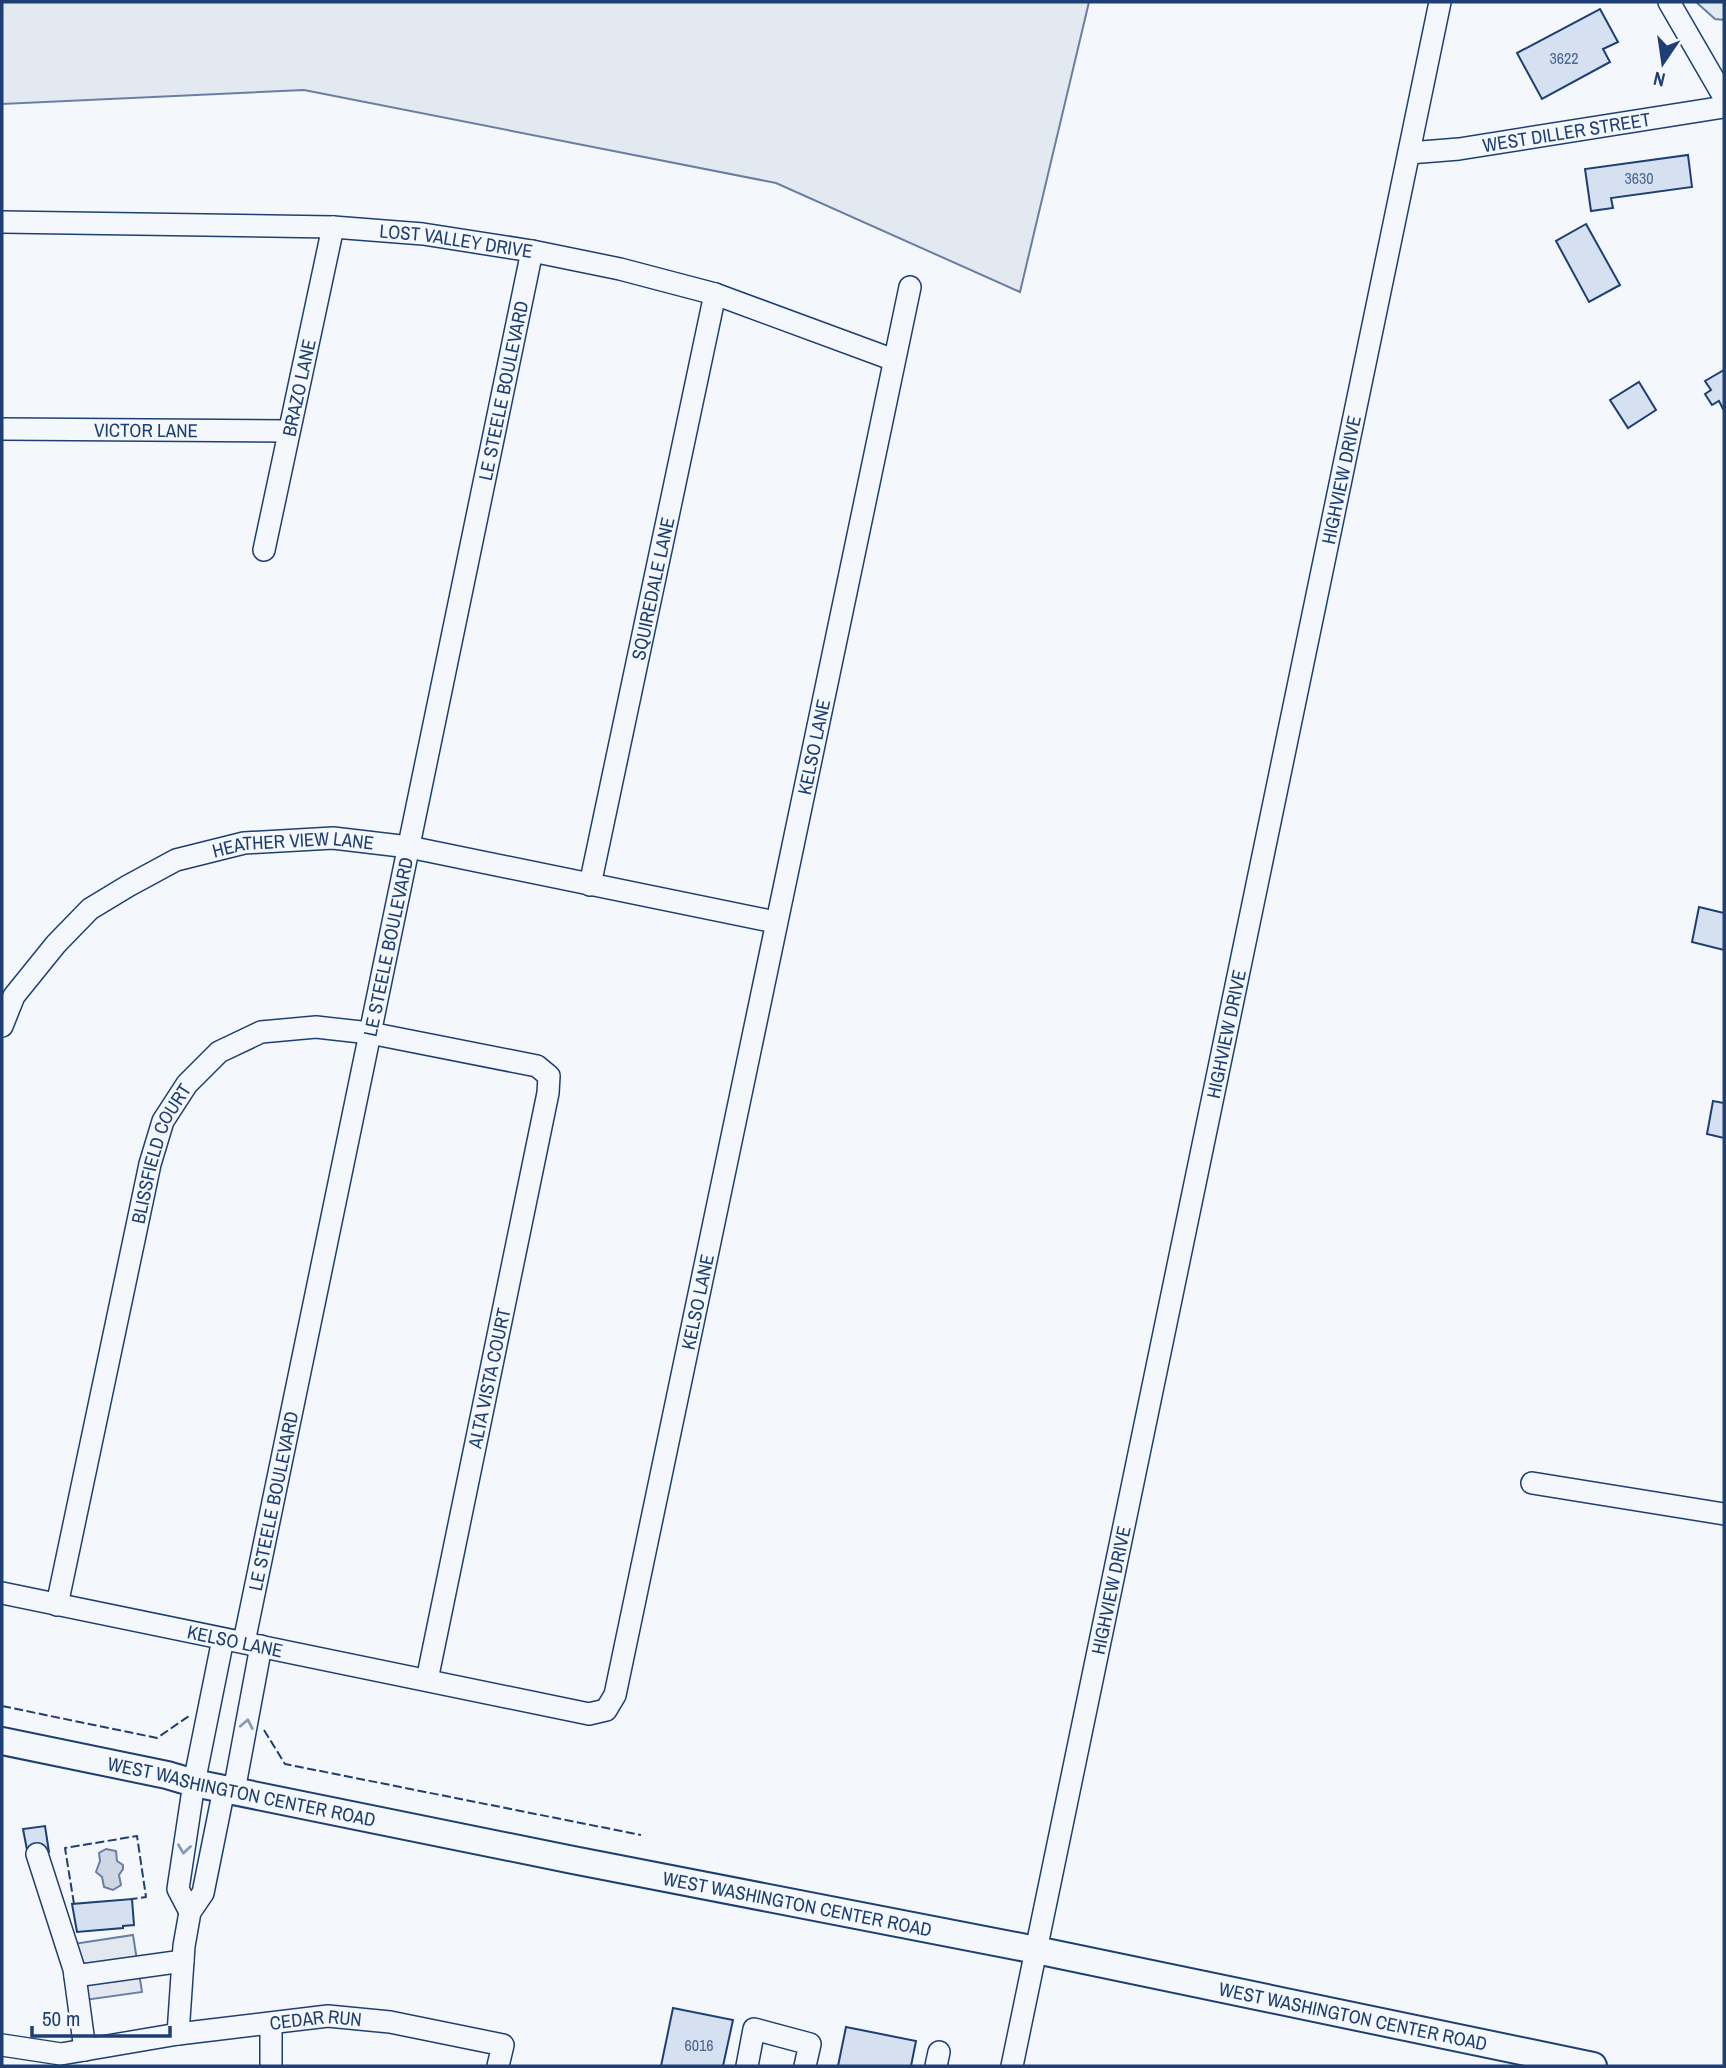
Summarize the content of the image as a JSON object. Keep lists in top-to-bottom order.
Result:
{
  "streets": {
    "main road": ["WEST WASHINGTON CENTER ROAD"],
    "street": [
      "WEST DILLER STREET",
      "LOST VALLEY DRIVE",
      "BRAZO LANE",
      "LE STEELE BOULEVARD",
      "VICTOR LANE",
      "HIGHVIEW DRIVE",
      "SQUIREDALE LANE",
      "KELSO LANE",
      "HEATHER VIEW LANE",
      "BLISSFIELD COURT",
      "ALTA VISTA COURT",
      "CEDAR RUN"
    ]
  },
  "crossings": [
    ["WEST DILLER STREET", "HIGHVIEW DRIVE"],
    ["LOST VALLEY DRIVE", "BRAZO LANE"],
    ["LOST VALLEY DRIVE", "LE STEELE BOULEVARD"],
    ["LOST VALLEY DRIVE", "SQUIREDALE LANE"],
    ["LOST VALLEY DRIVE", "KELSO LANE"],
    ["BRAZO LANE", "VICTOR LANE"],
    ["LE STEELE BOULEVARD", "KELSO LANE"],
    ["LE STEELE BOULEVARD", "HEATHER VIEW LANE"],
    ["LE STEELE BOULEVARD", "BLISSFIELD COURT"],
    ["LE STEELE BOULEVARD", "WEST WASHINGTON CENTER ROAD"],
    ["HIGHVIEW DRIVE", "WEST WASHINGTON CENTER ROAD"],
    ["SQUIREDALE LANE", "HEATHER VIEW LANE"],
    ["KELSO LANE", "HEATHER VIEW LANE"],
    ["KELSO LANE", "BLISSFIELD COURT"],
    ["KELSO LANE", "ALTA VISTA COURT"],
    ["BLISSFIELD COURT", "ALTA VISTA COURT"]
  ],
  "house_numbers": ["3622", "3630", "6016"],
  "scale_bar": "50 m",
  "north": "bottom"
}
